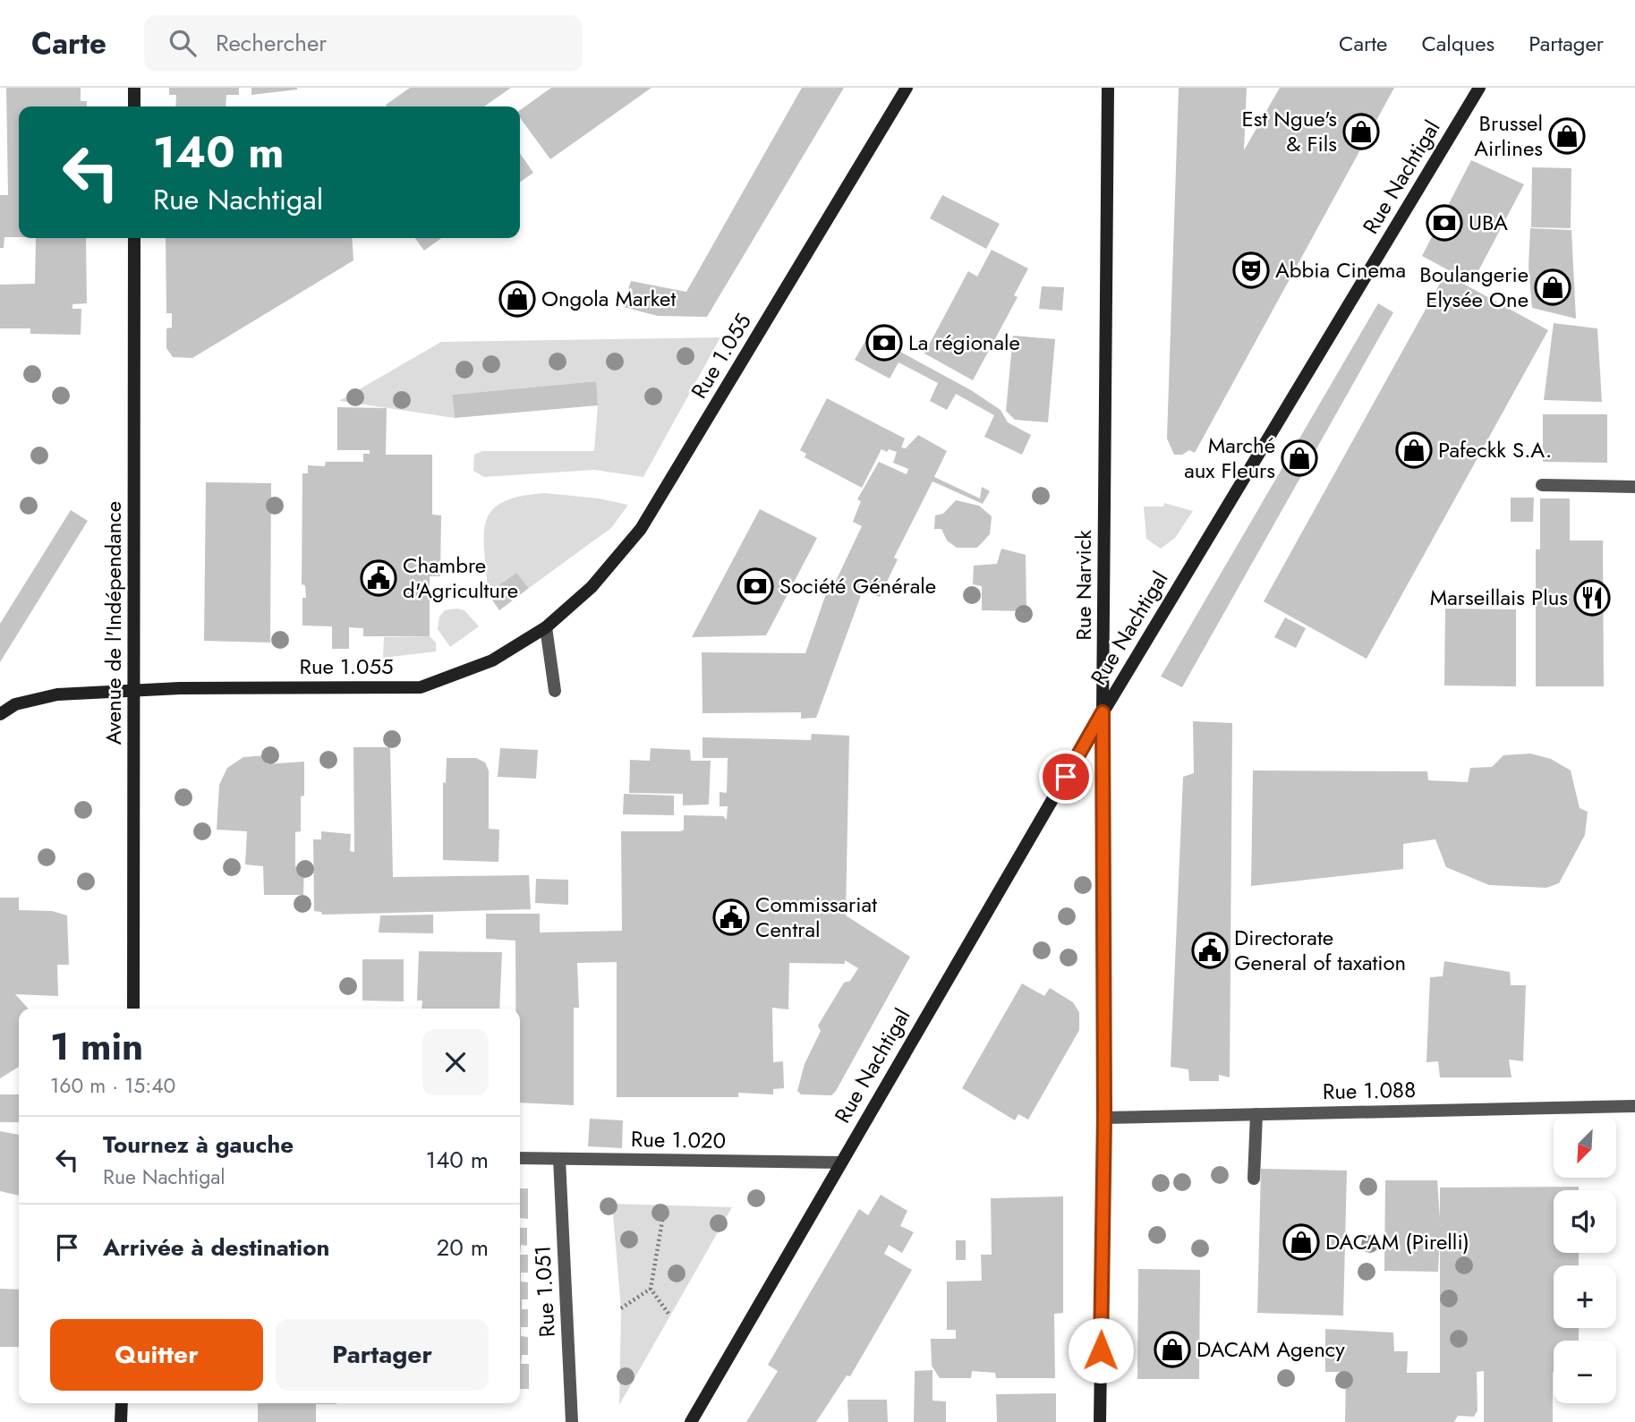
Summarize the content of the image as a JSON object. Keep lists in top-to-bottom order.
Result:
{
  "streets": {
    "street": [
      "Rue Nachtigal",
      "Rue 1.055",
      "Rue Narvick",
      "Avenue de l'Indépendance",
      "Rue 1.088",
      "Rue 1.020",
      "Rue 1.051"
    ]
  },
  "crossings": [
    ["Rue Nachtigal", "Rue Narvick"],
    ["Rue Nachtigal", "Rue 1.020"],
    ["Rue 1.055", "Avenue de l'Indépendance"],
    ["Rue Narvick", "Rue 1.088"],
    ["Rue 1.020", "Rue 1.051"]
  ],
  "places": {
    "shop": [
      "Est Ngue's & Fils",
      "Brussel Airlines",
      "Boulangerie Elysée One",
      "Ongola Market",
      "Pafeckk S.A.",
      "Marché aux Fleurs",
      "DACAM (Pirelli)",
      "DACAM Agency"
    ],
    "bank": ["UBA", "La régionale", "Société Générale"],
    "theatre": ["Abbia Cinema"],
    "public building": ["Chambre d'Agriculture", "Commissariat Central", "Directorate General of taxation"],
    "restaurant": ["Marseillais Plus"]
  },
  "north": "bottom left",
  "page": {
    "header": "Carte",
    "search": "Rechercher",
    "nav": ["Carte", "Calques", "Partager"],
    "turn": ["140 m", "Rue Nachtigal"],
    "heading": ["1 min", "160 m · 15:40"],
    "map_buttons": ["+", "−"],
    "list": [
      {
        "name": "Tournez à gauche",
        "note": "Rue Nachtigal",
        "value": "140 m"
      },
      {
        "name": "Arrivée à destination",
        "value": "20 m"
      }
    ],
    "buttons": ["Quitter", "Partager"]
  }
}
